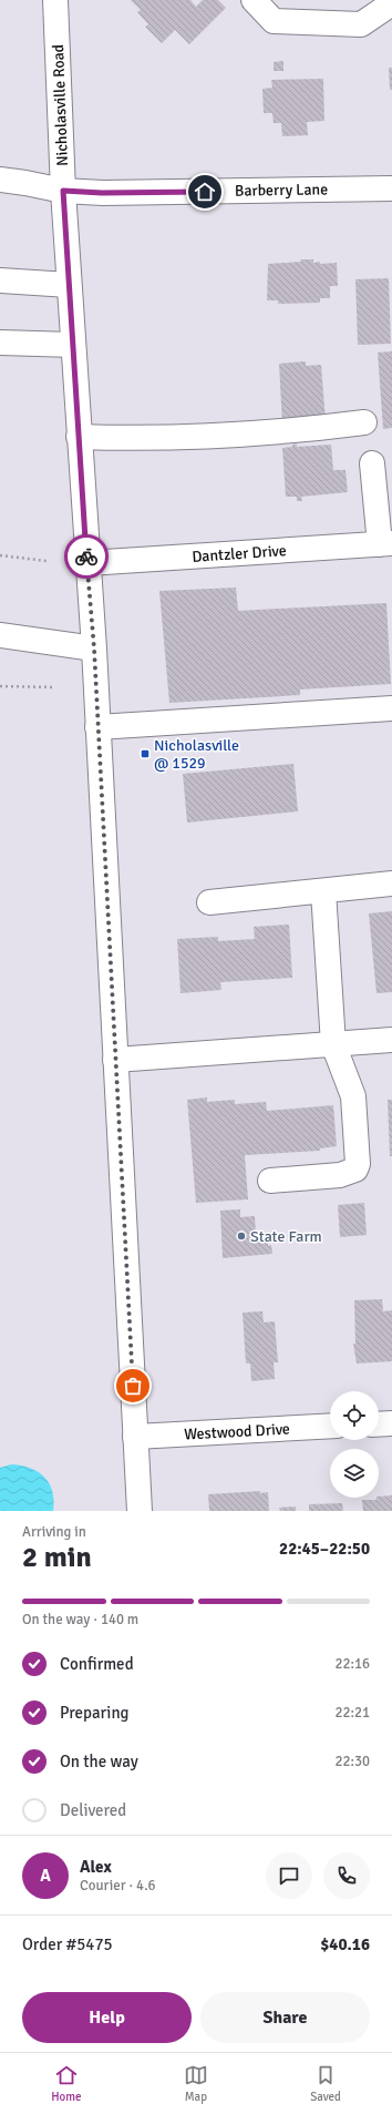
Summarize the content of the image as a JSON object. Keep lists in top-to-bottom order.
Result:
{
  "streets": {
    "main road": [
      "Nicholasville Road",
      "Barberry Lane",
      "Dantzler Drive",
      "Westwood Drive"
    ]
  },
  "crossings": [
    ["Nicholasville Road", "Barberry Lane"],
    ["Nicholasville Road", "Dantzler Drive"],
    ["Nicholasville Road", "Westwood Drive"]
  ],
  "places": {
    "transit": ["Nicholasville @ 1529"],
    "other": ["State Farm"]
  },
  "page": {
    "heading": ["2 min", "Arriving in", "22:45–22:50"],
    "panel": [
      "Alex",
      "Courier · 4.6",
      "Order #5475",
      "$40.16"
    ],
    "bar": "On the way · 140 m",
    "list": [
      ["Confirmed", "22:16"],
      ["Preparing", "22:21"],
      ["On the way", "22:30"],
      "Delivered"
    ],
    "round": "A",
    "buttons": ["Help", "Share"],
    "tabs": ["Home", "Map", "Saved"]
  }
}
